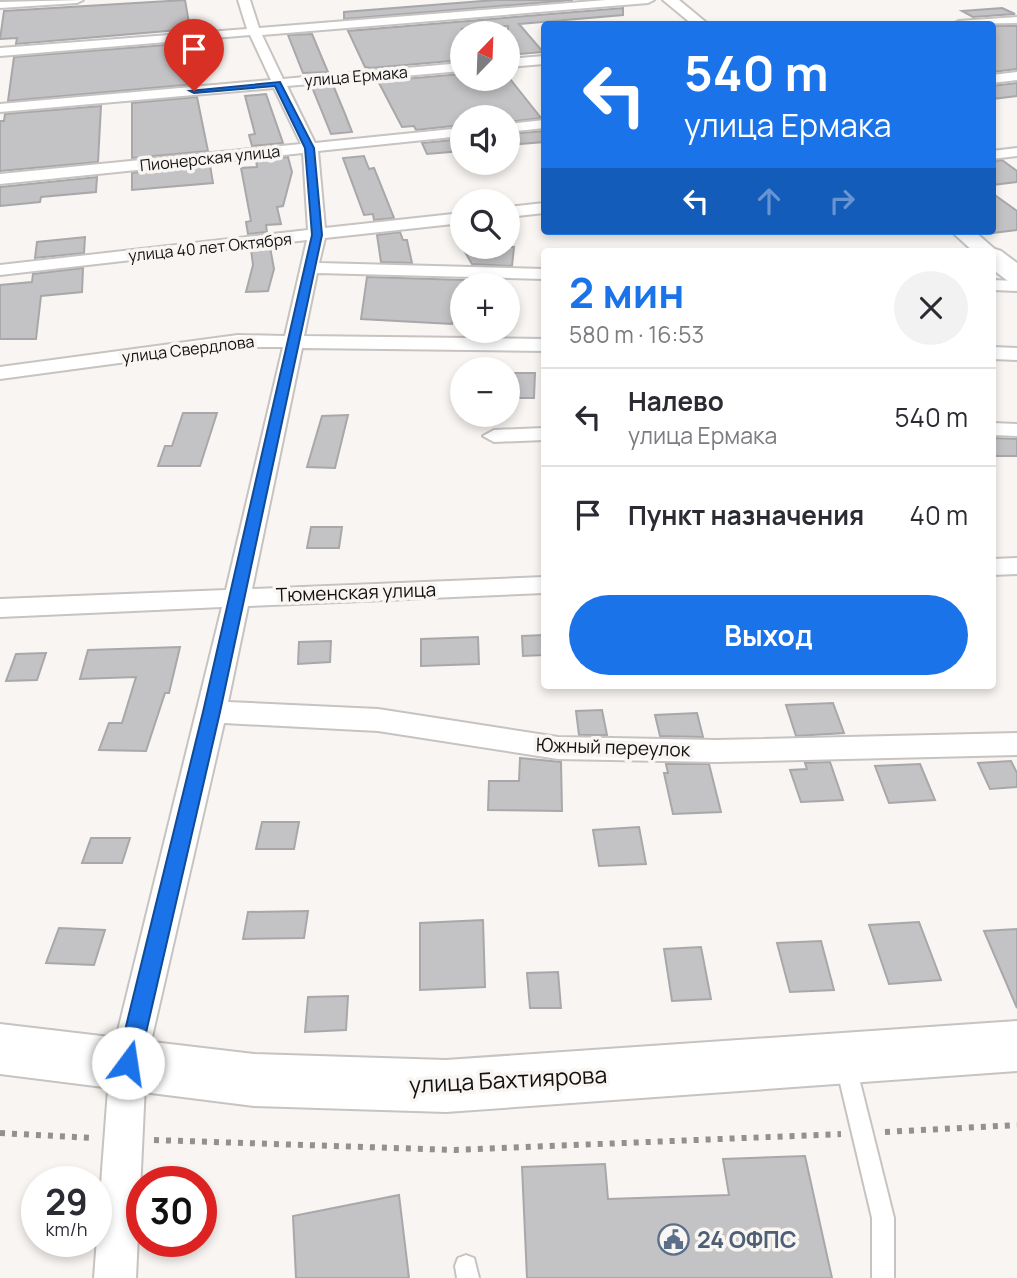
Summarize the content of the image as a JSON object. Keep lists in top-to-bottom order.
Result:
{
  "streets": {
    "main road": ["улица Бахтиярова"],
    "street": [
      "улица Ермака",
      "Пионерская улица",
      "улица 40 лет Октября",
      "улица Свердлова",
      "Тюменская улица",
      "Южный переулок"
    ]
  },
  "places": {
    "public building": ["24 ОФПС"]
  },
  "north": "top right",
  "page": {
    "map_buttons": ["+", "−"],
    "turn": ["540 m", "улица Ермака"],
    "heading": ["2 мин", "580 m · 16:53"],
    "list": [
      {
        "name": "Налево",
        "note": "улица Ермака",
        "value": "540 m"
      },
      {
        "name": "Пункт назначения",
        "value": "40 m"
      }
    ],
    "buttons": "Выход",
    "speed": "29 km/h",
    "limit": "30"
  }
}
